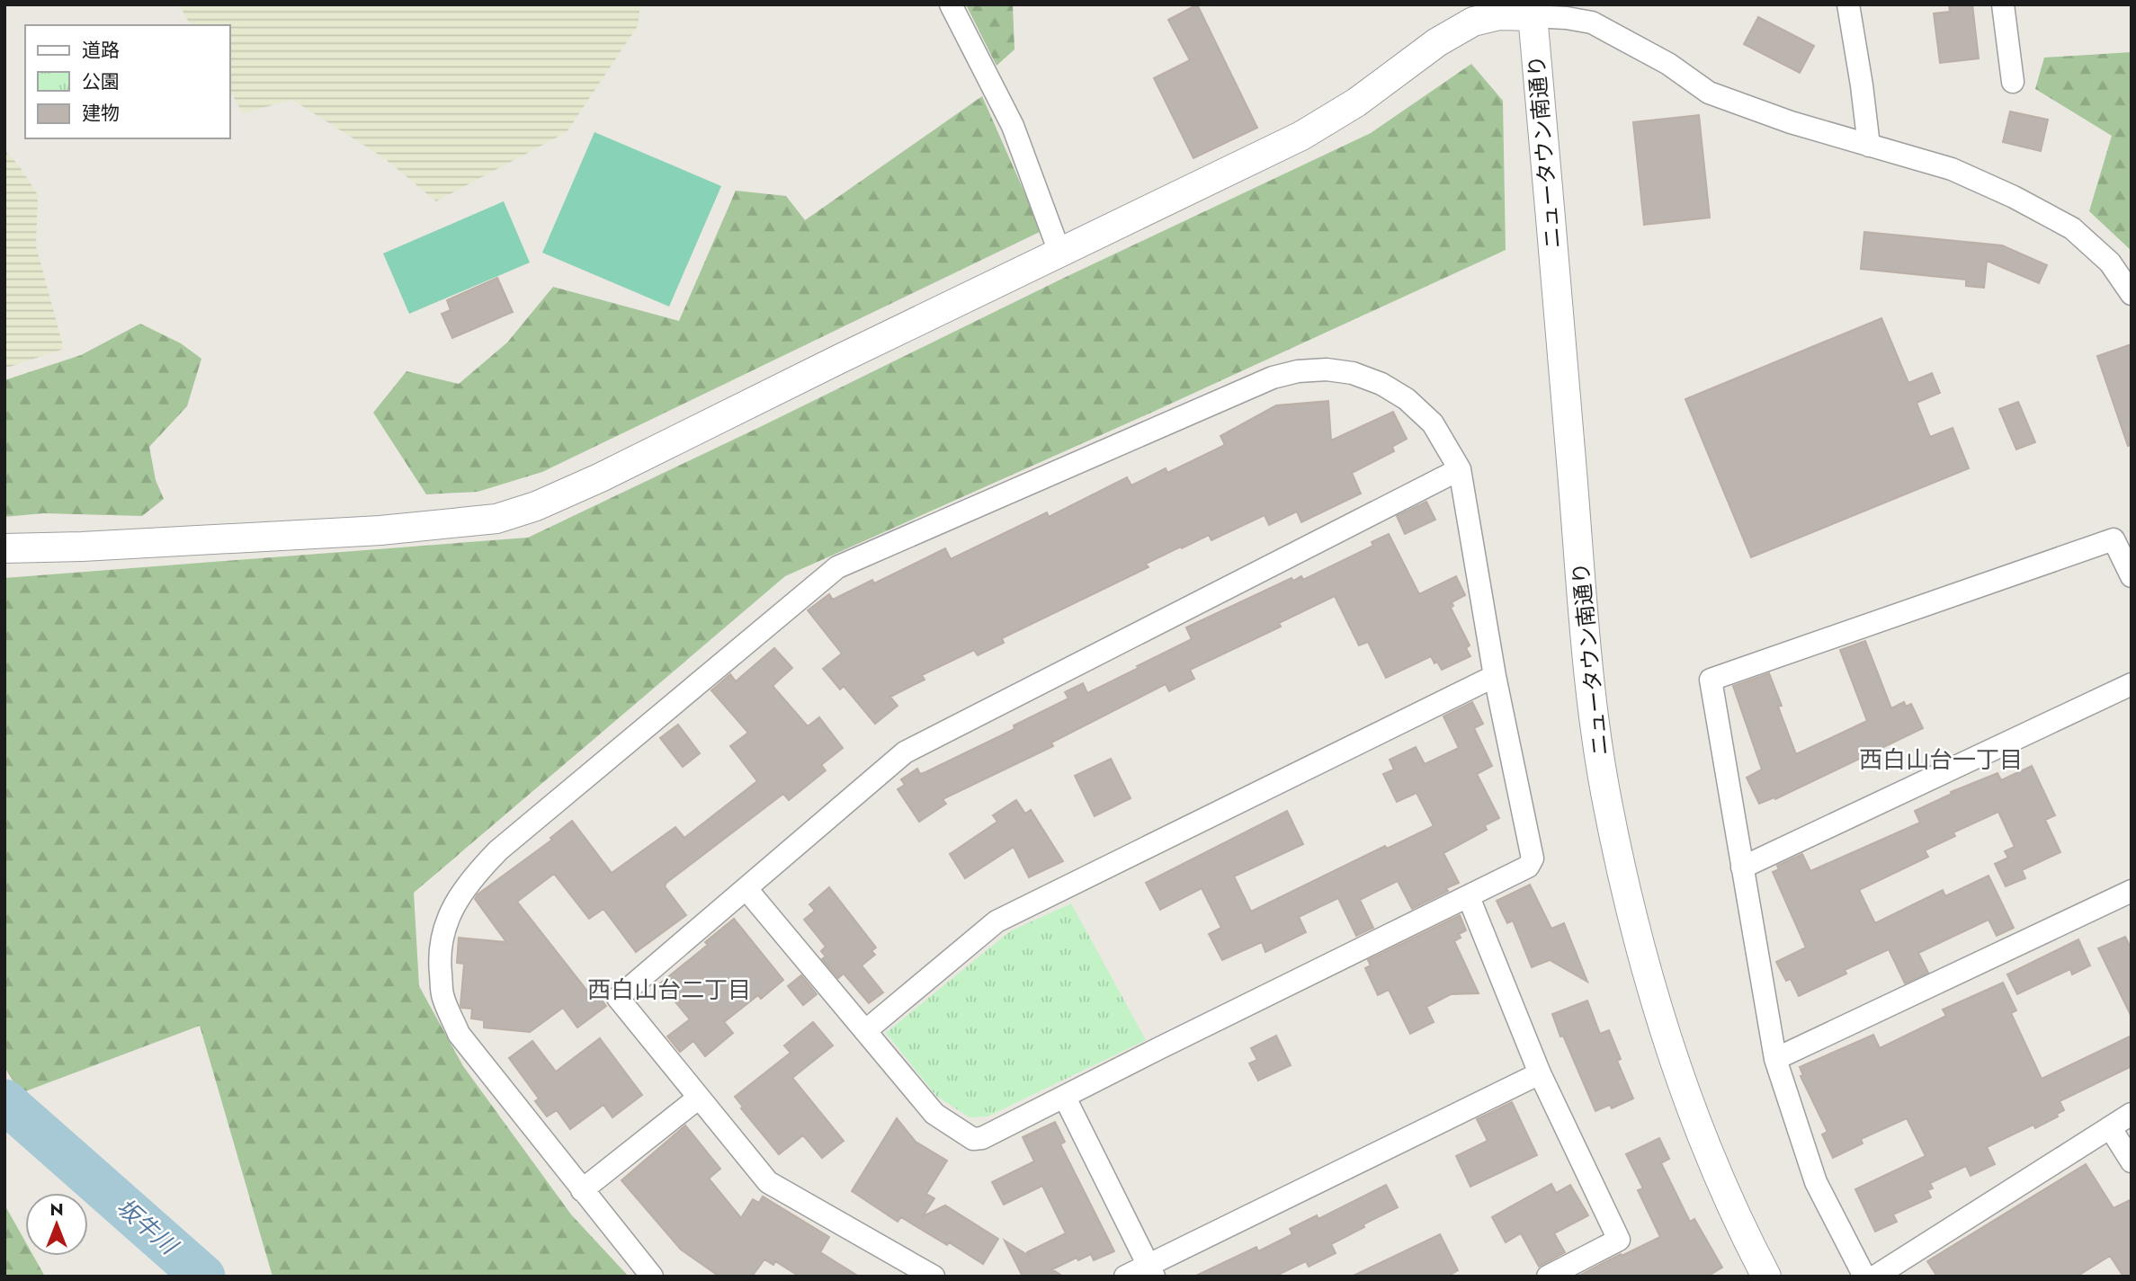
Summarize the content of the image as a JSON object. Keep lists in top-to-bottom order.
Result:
{
  "streets": {
    "street": ["ニュータウン南通り"]
  },
  "districts": ["西白山台一丁目", "西白山台二丁目"],
  "water": ["坂牛川"],
  "legend": ["道路", "公園", "建物"],
  "north": "top"
}
